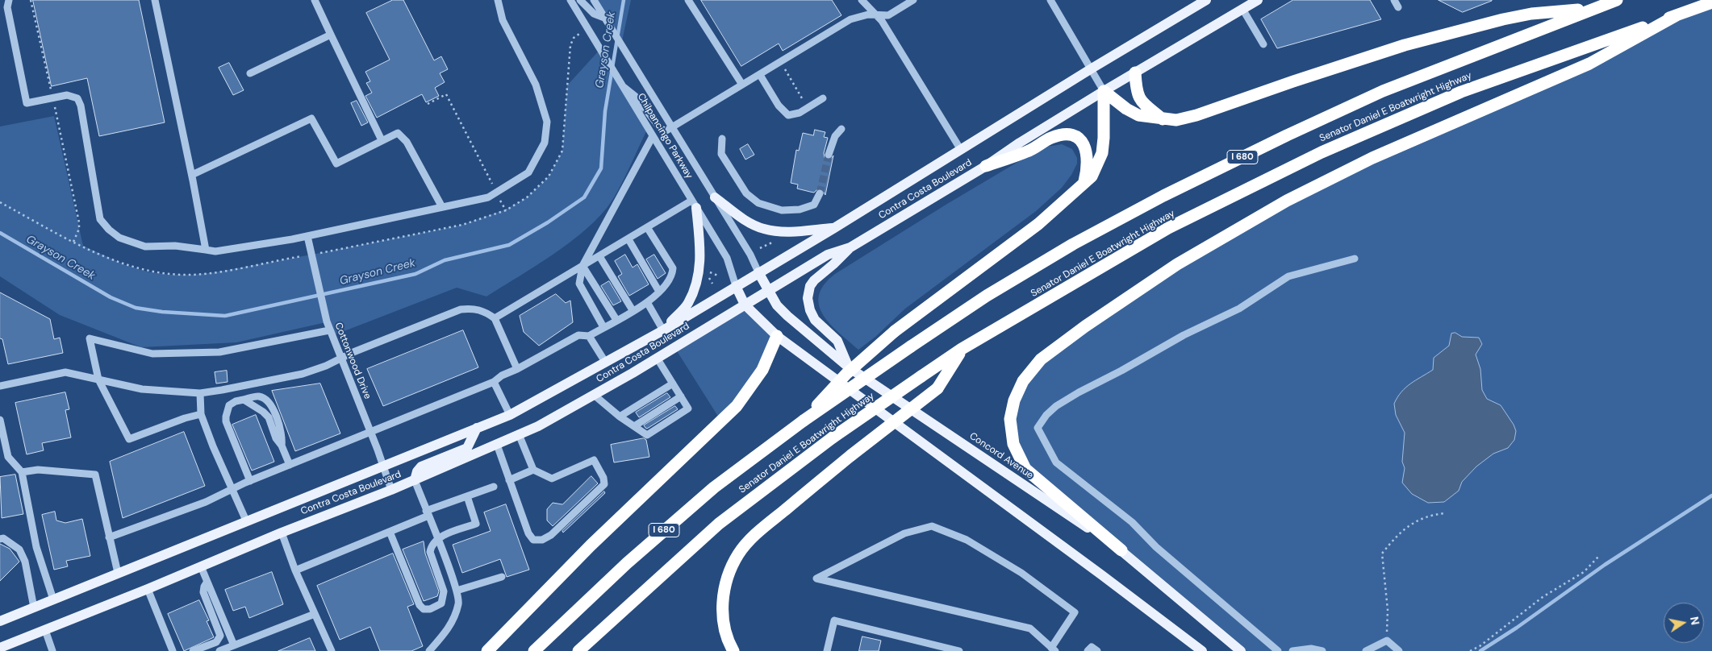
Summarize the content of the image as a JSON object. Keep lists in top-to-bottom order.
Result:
{
  "streets": {
    "highway": ["Senator Daniel E Boatwright Highway", "I 680"],
    "main road": ["Contra Costa Boulevard", "Concord Avenue"],
    "street": ["Chilpancingo Parkway", "Cottonwood Drive"]
  },
  "crossings": [
    ["Chilpancingo Parkway", "Contra Costa Boulevard"],
    ["Chilpancingo Parkway", "Concord Avenue"],
    ["Contra Costa Boulevard", "Cottonwood Drive"],
    ["Contra Costa Boulevard", "Concord Avenue"]
  ],
  "water": ["Grayson Creek"],
  "north": "right"
}
